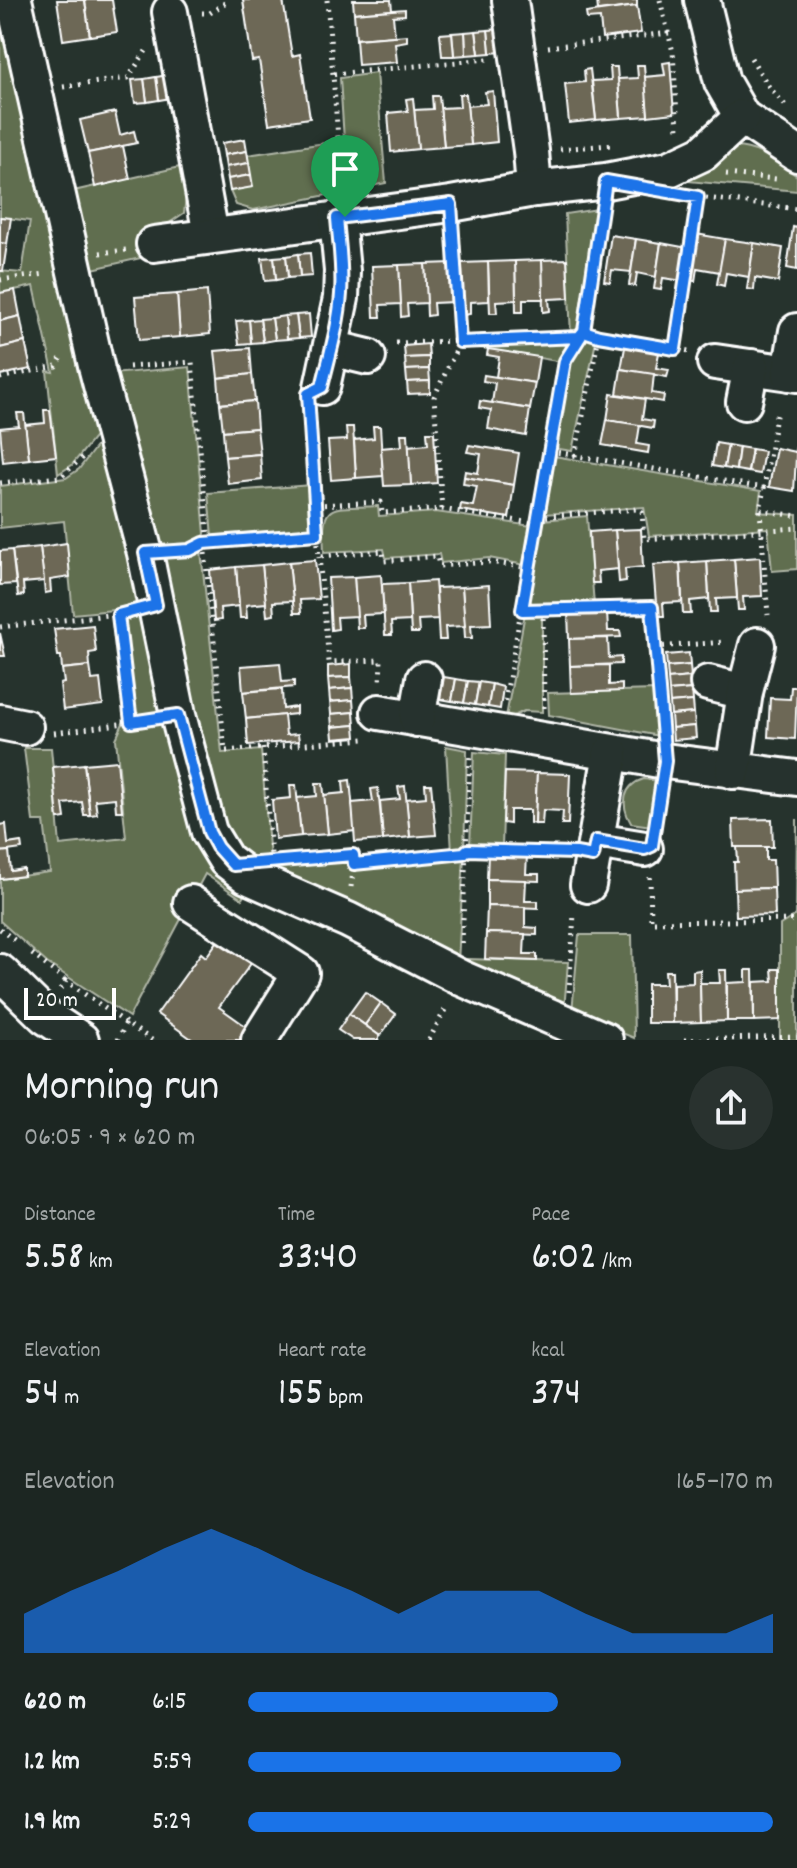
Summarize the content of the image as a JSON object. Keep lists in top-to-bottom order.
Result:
{
  "scale_bar": "20 m",
  "page": {
    "scale": "20 m",
    "heading": ["Morning run", "06:05 · 9 × 620 m"],
    "stats": [
      ["Distance", "5.58 km"],
      ["Time", "33:40"],
      ["Pace", "6:02 /km"],
      ["Elevation", "54 m"],
      ["Heart rate", "155 bpm"],
      ["kcal", "374"]
    ],
    "chart": ["Elevation", "165–170 m"],
    "list": [
      {
        "name": "620 m",
        "note": "6:15"
      },
      {
        "name": "1.2 km",
        "note": "5:59"
      },
      {
        "name": "1.9 km",
        "note": "5:29"
      }
    ]
  }
}
